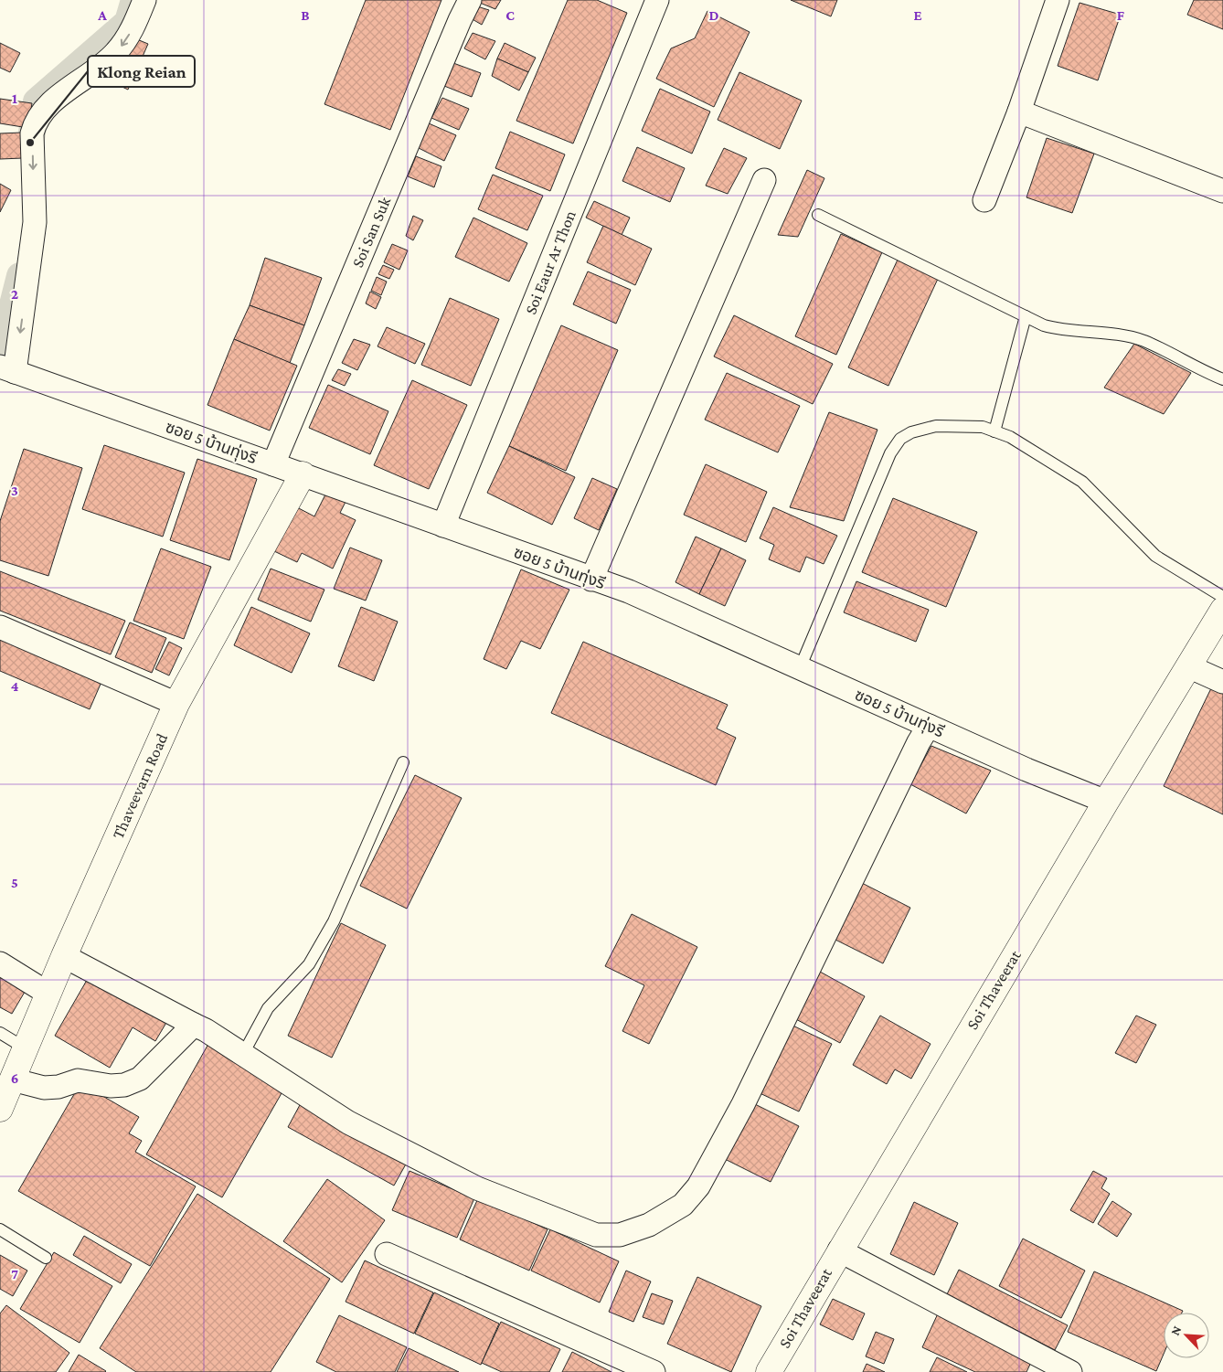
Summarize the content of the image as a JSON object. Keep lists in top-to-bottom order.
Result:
{
  "streets": {
    "street": [
      "Soi San Suk",
      "Soi Eaur Ar Thon",
      "ซอย 5 บ้านทุ่งรี",
      "Thaveevarn Road",
      "Soi Thaveerat"
    ]
  },
  "crossings": [
    ["Soi San Suk", "ซอย 5 บ้านทุ่งรี"],
    ["Soi Eaur Ar Thon", "ซอย 5 บ้านทุ่งรี"],
    ["ซอย 5 บ้านทุ่งรี", "Thaveevarn Road"],
    ["ซอย 5 บ้านทุ่งรี", "Soi Thaveerat"]
  ],
  "places": ["Klong Reian"],
  "north": "top left",
  "grid": {
    "columns": [
      "A",
      "B",
      "C",
      "D",
      "E",
      "F"
    ],
    "rows": [
      "1",
      "2",
      "3",
      "4",
      "5",
      "6",
      "7"
    ]
  }
}
